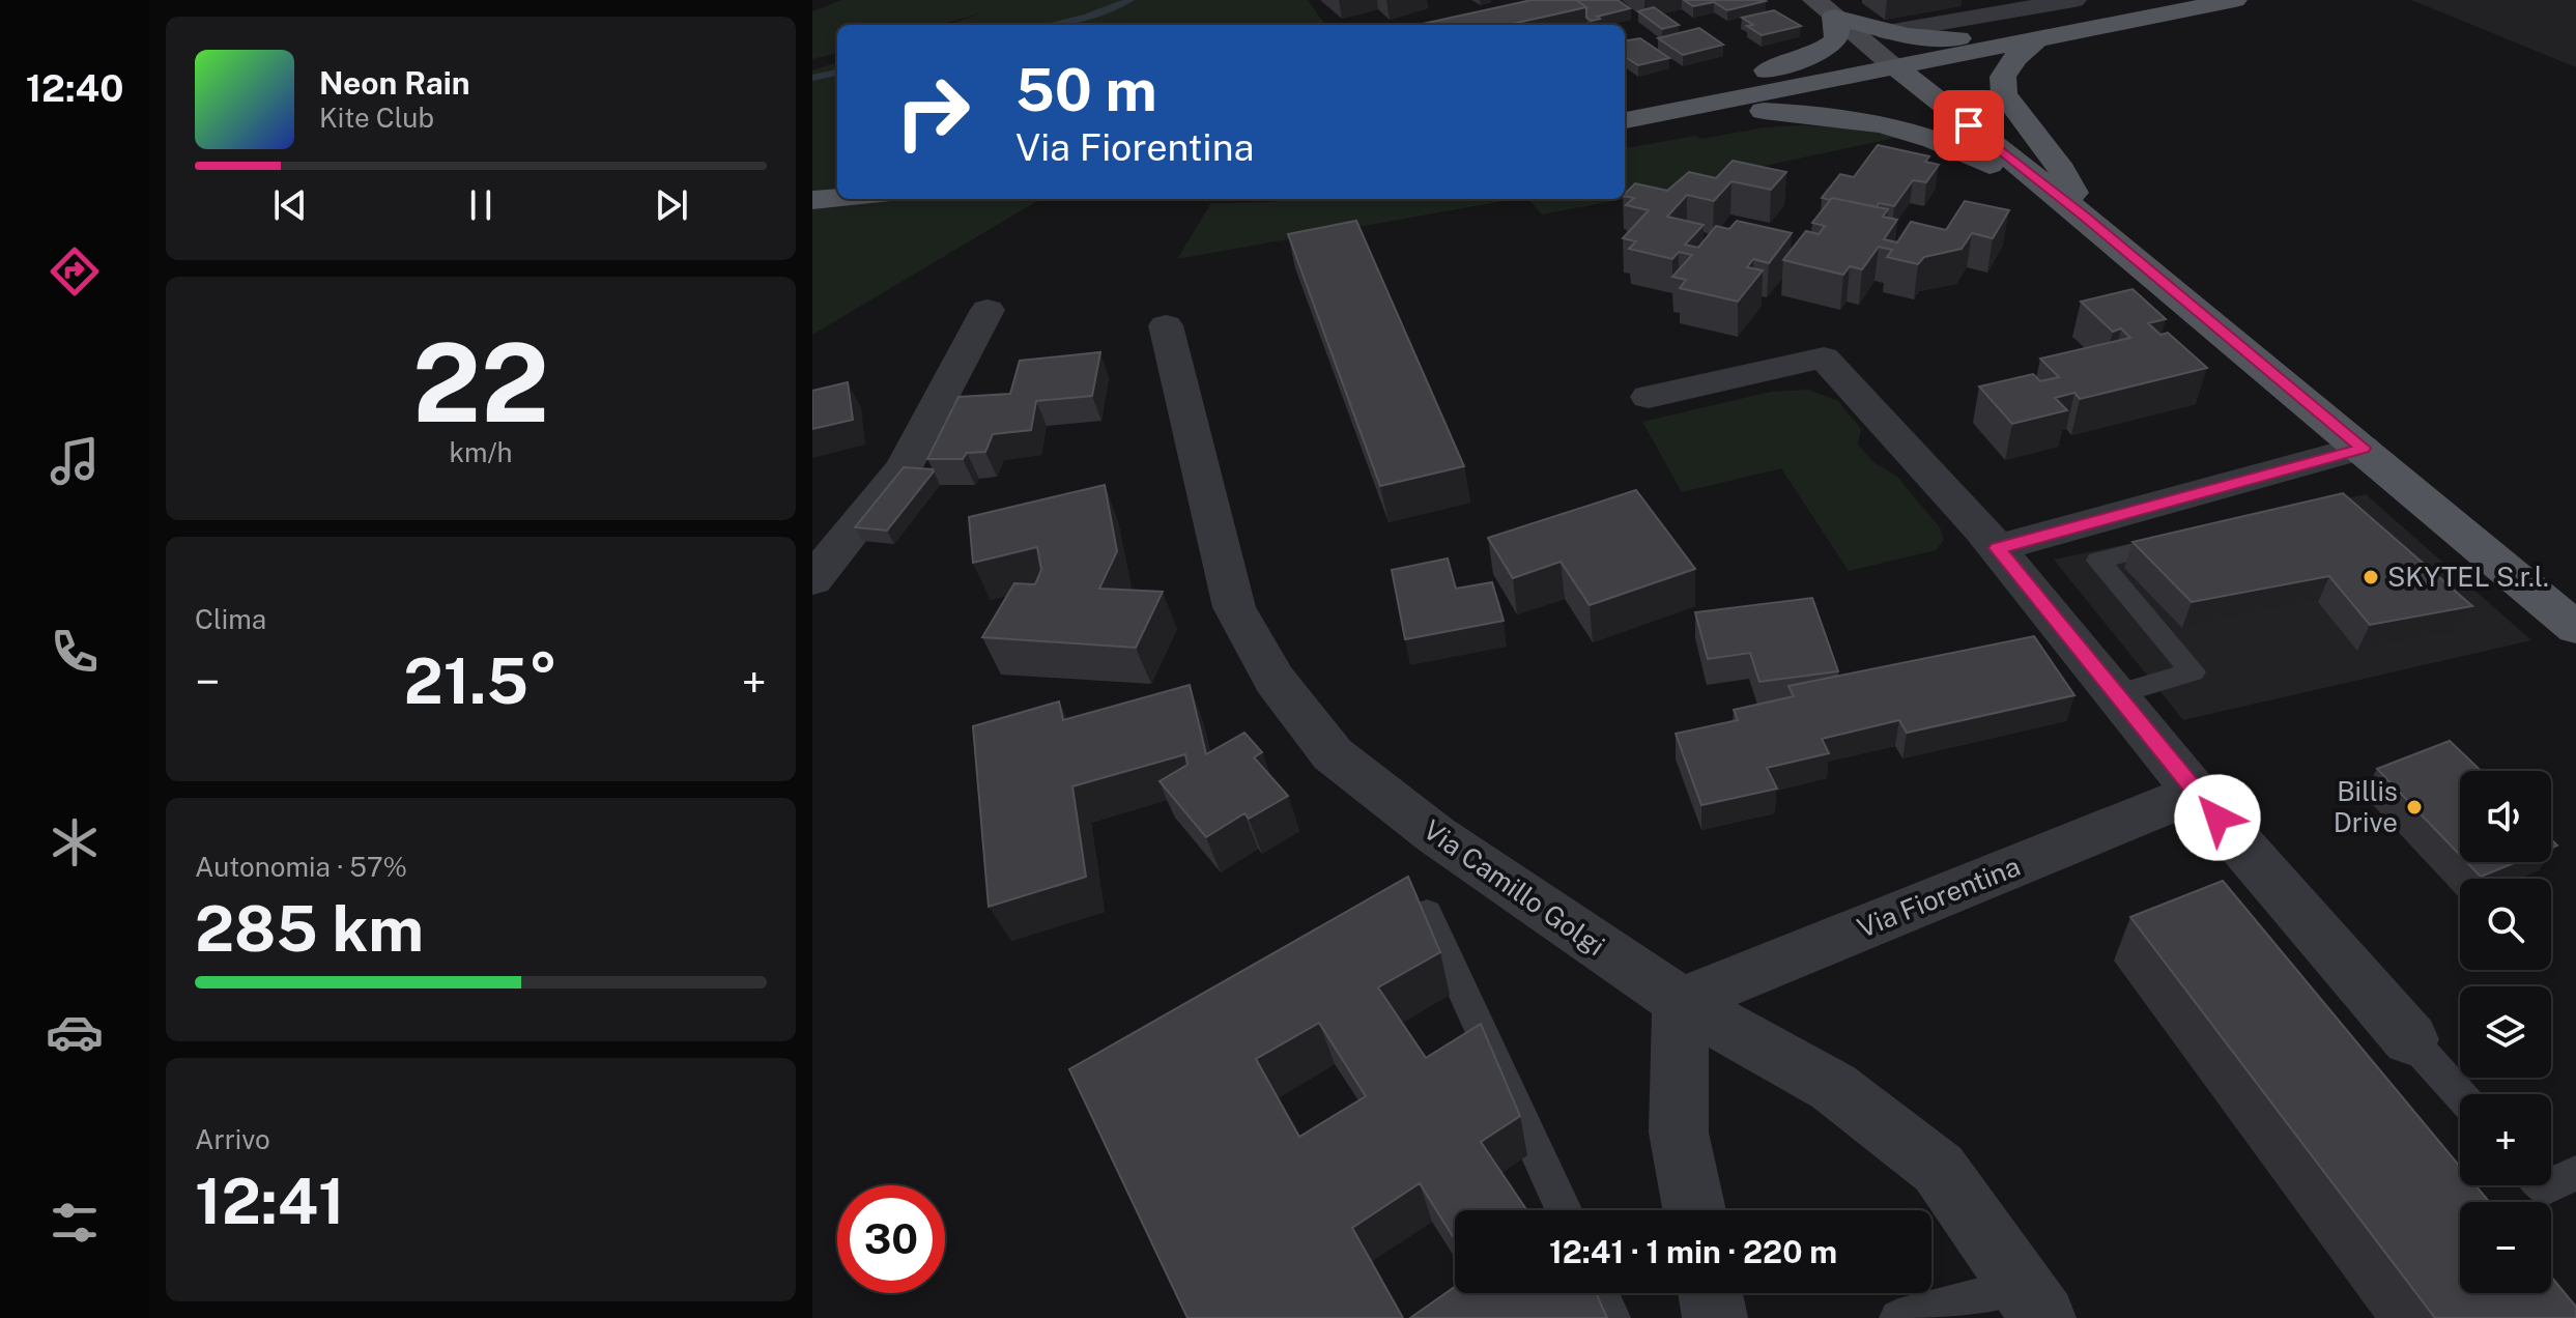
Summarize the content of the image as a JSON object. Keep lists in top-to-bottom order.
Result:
{
  "streets": {
    "street": ["Via Camillo Golgi", "Via Fiorentina"]
  },
  "crossings": [
    ["Via Camillo Golgi", "Via Fiorentina"]
  ],
  "places": ["SKYTEL S.r.l.", "Billis Drive"],
  "page": {
    "tabs": "12:40",
    "turn": ["50 m", "Via Fiorentina"],
    "song": ["Neon Rain", "Kite Club"],
    "tile": [
      ["22", "km/h"],
      "Clima",
      ["Autonomia · 57%", "285 km"],
      ["Arrivo", "12:41"]
    ],
    "heat": ["−", "21.5°", "+"],
    "map_buttons": ["+", "−"],
    "limit": "30",
    "trip": "12:41 · 1 min · 220 m"
  }
}
